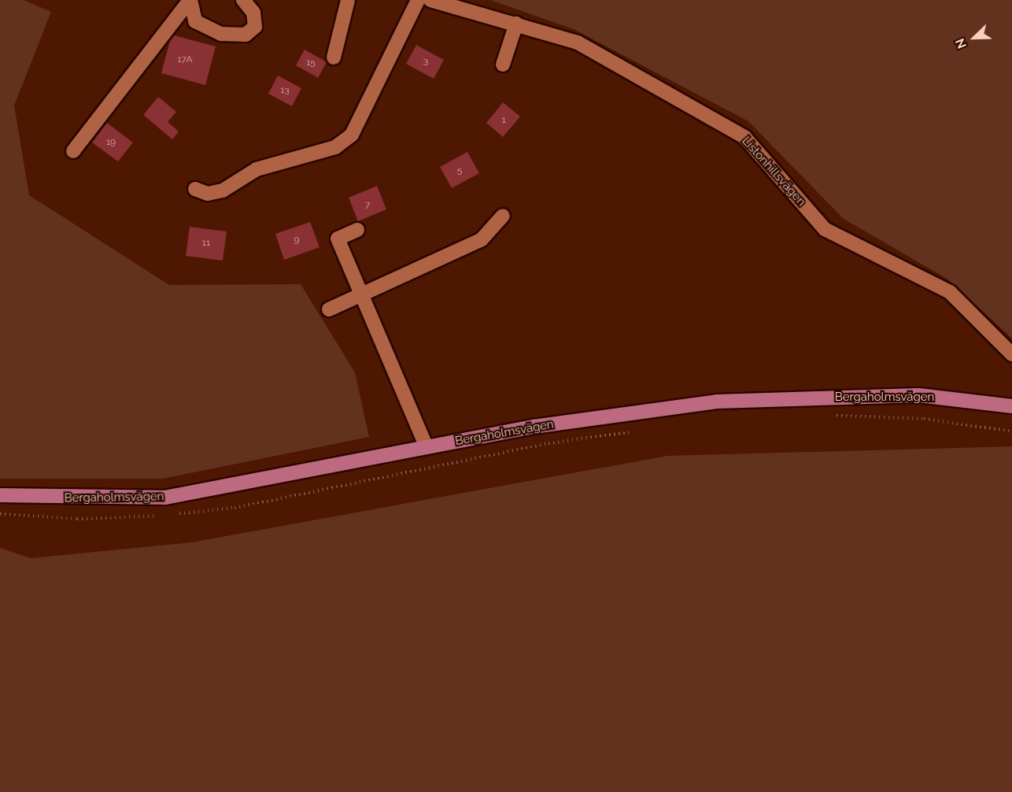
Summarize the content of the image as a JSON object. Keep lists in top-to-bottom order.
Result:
{
  "streets": {
    "main road": ["Bergaholmsvägen"],
    "street": ["Listonhillsvägen"]
  },
  "house_numbers": [
    "17A",
    "3",
    "15",
    "13",
    "1",
    "19",
    "5",
    "7",
    "9",
    "11"
  ],
  "north": "bottom left"
}
